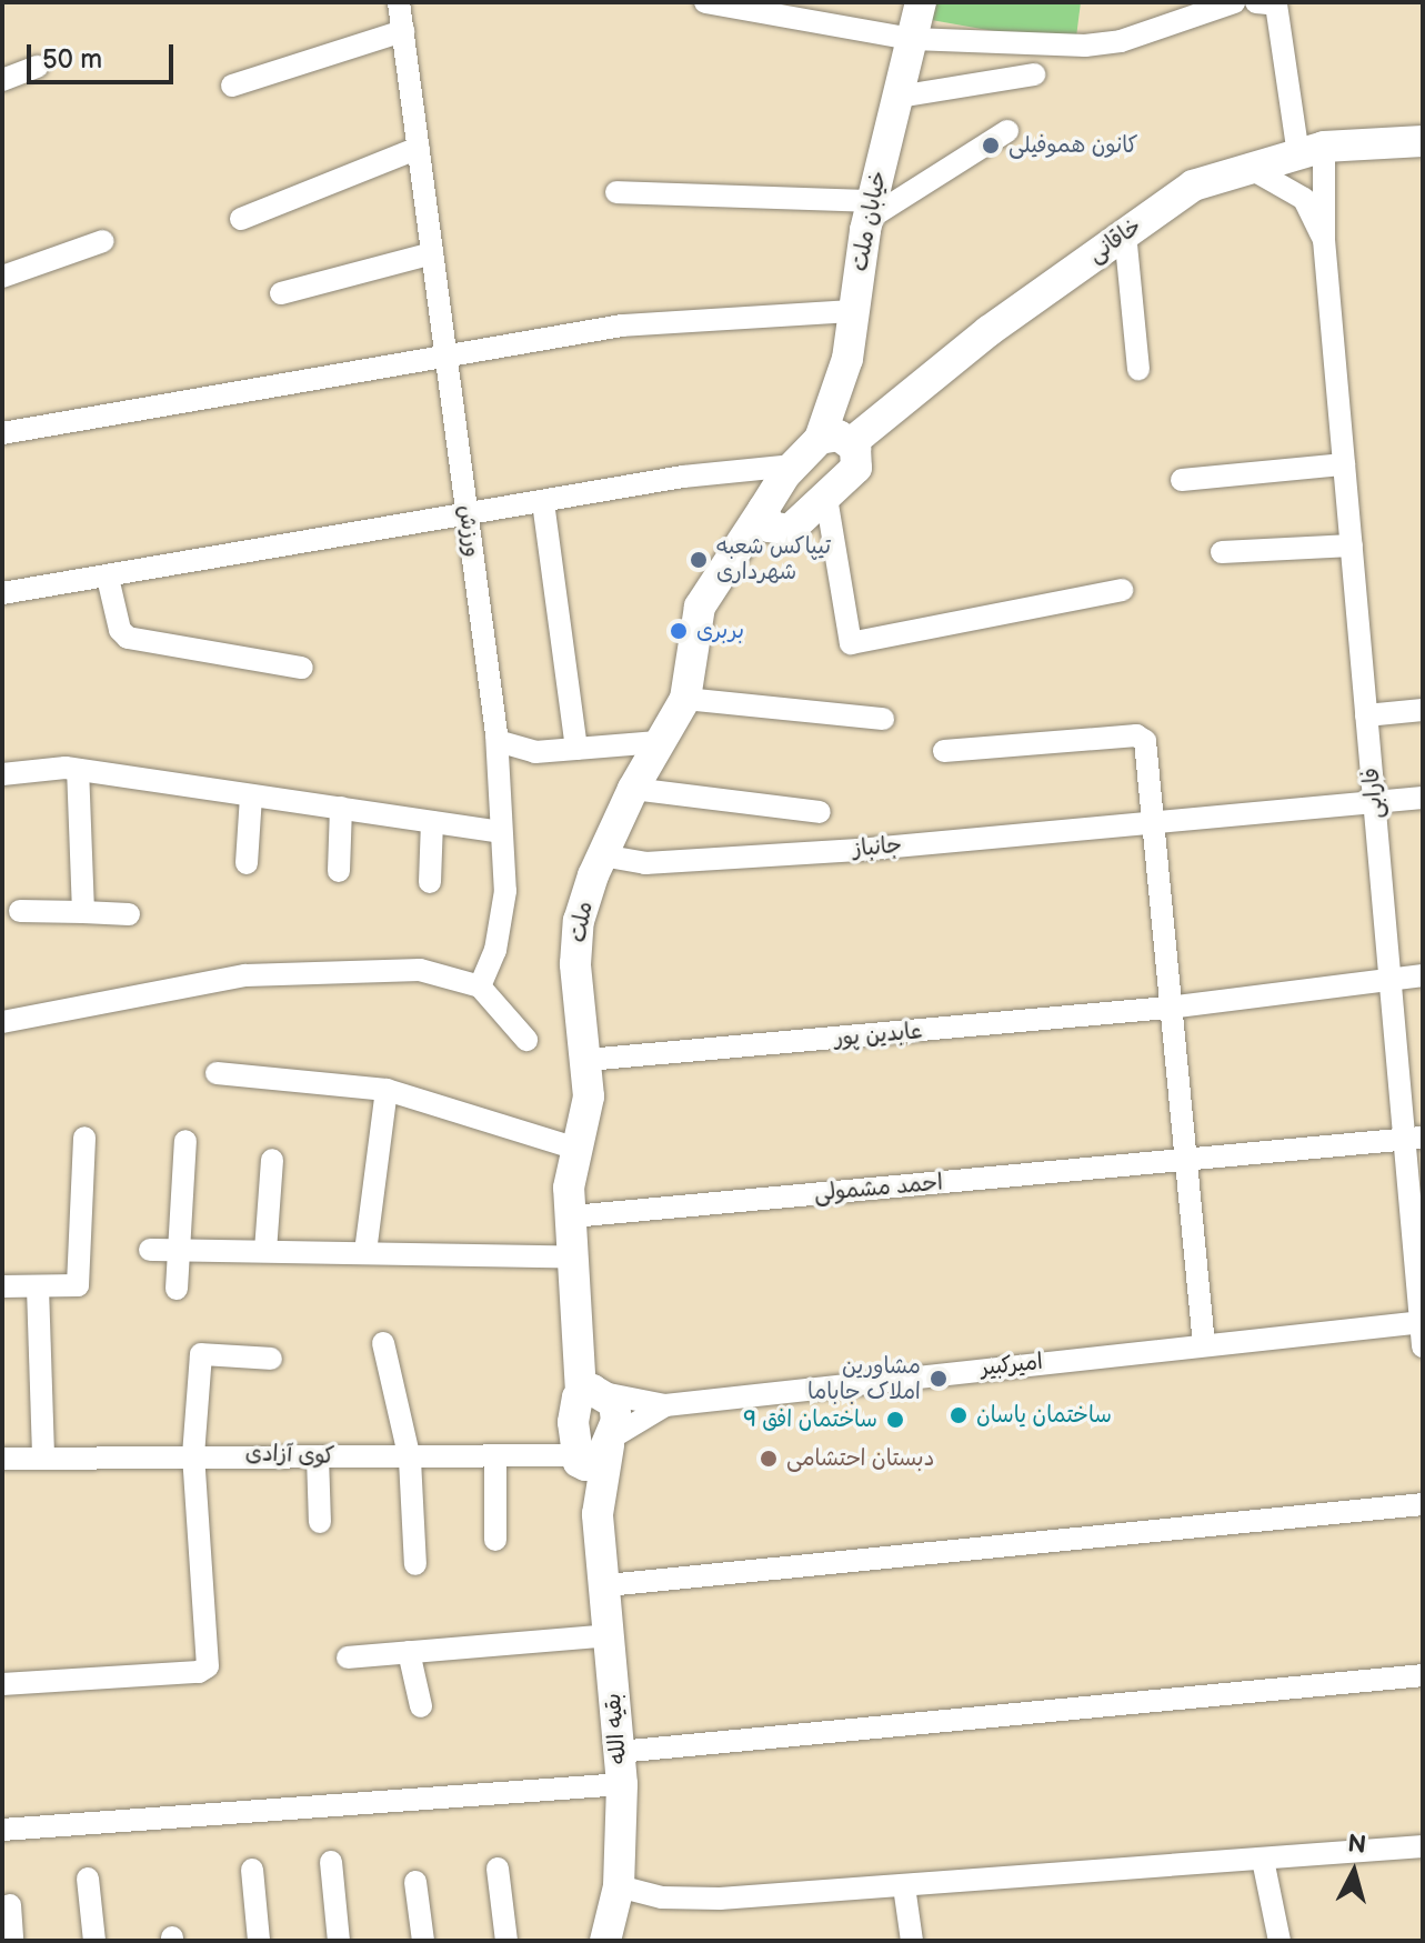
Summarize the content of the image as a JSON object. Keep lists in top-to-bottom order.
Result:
{
  "streets": {
    "main road": [
      "خیابان ملت",
      "خاقانی",
      "ملت",
      "بقیه الله"
    ],
    "street": [
      "ورزش",
      "فارابی",
      "جانباز",
      "عابدین پور",
      "احمد مشمولی",
      "امیرکبیر",
      "کوی آزادی"
    ]
  },
  "crossings": [
    ["خیابان ملت", "ملت"],
    ["خاقانی", "فارابی"],
    ["فارابی", "جانباز"],
    ["فارابی", "عابدین پور"],
    ["فارابی", "احمد مشمولی"],
    ["فارابی", "امیرکبیر"],
    ["جانباز", "ملت"],
    ["ملت", "عابدین پور"],
    ["ملت", "احمد مشمولی"],
    ["ملت", "امیرکبیر"],
    ["ملت", "بقیه الله"]
  ],
  "places": [
    "کانون هموفیلی",
    "تیپاکس شعبه شهرداری",
    "بربری",
    "مشاورین املاک جاباما",
    "ساختمان یاسان",
    "ساختمان افق 9",
    "دبستان احتشامی"
  ],
  "scale_bar": "50 m",
  "north": "top"
}
